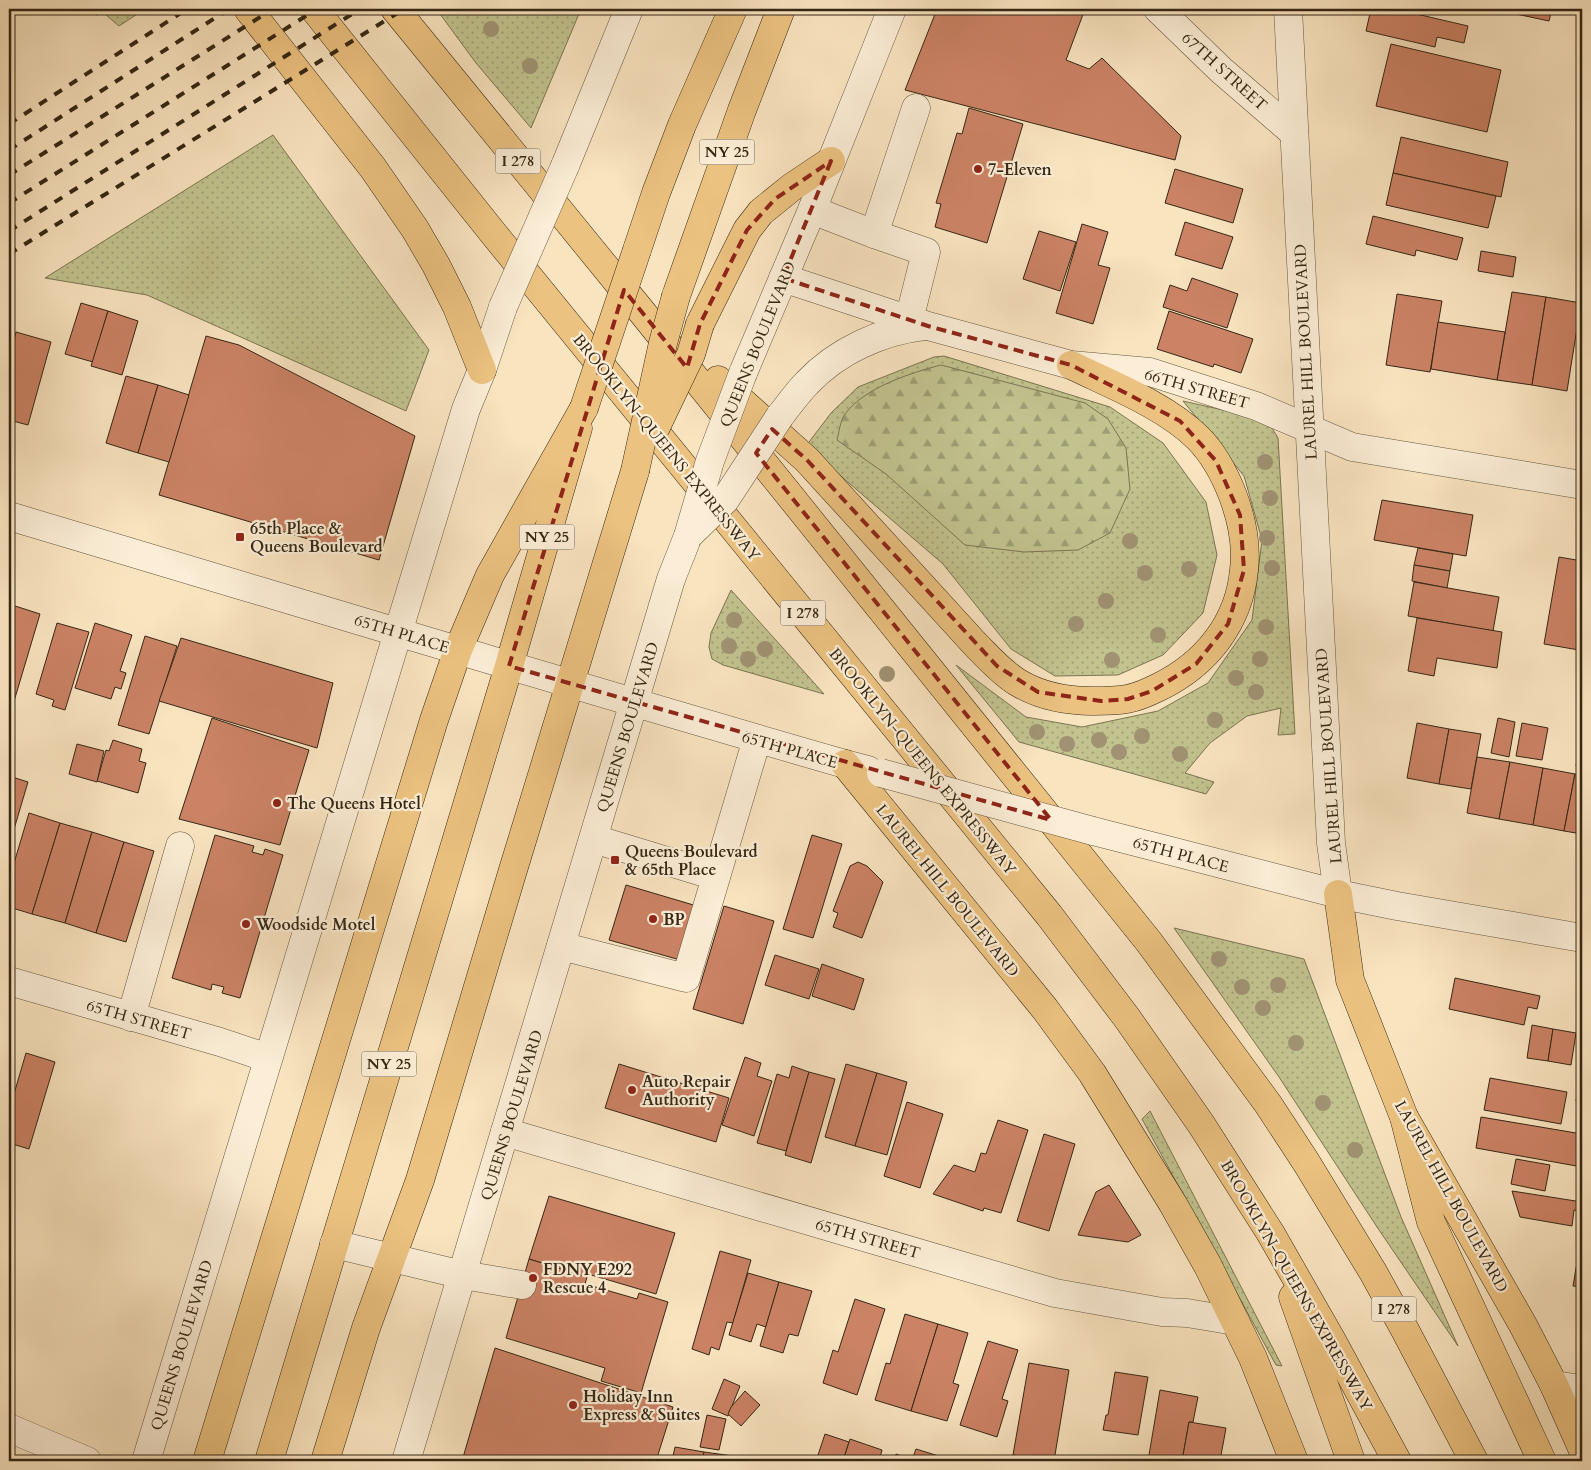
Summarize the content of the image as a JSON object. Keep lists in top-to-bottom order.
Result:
{
  "streets": {
    "main road": [
      "NY 25",
      "I 278",
      "LAUREL HILL BOULEVARD",
      "BROOKLYN-QUEENS EXPRESSWAY"
    ],
    "street": [
      "67TH STREET",
      "QUEENS BOULEVARD",
      "66TH STREET",
      "65TH PLACE",
      "65TH STREET"
    ]
  },
  "crossings": [
    ["67TH STREET", "LAUREL HILL BOULEVARD"],
    ["NY 25", "65TH PLACE"],
    ["QUEENS BOULEVARD", "66TH STREET"],
    ["QUEENS BOULEVARD", "65TH PLACE"],
    ["QUEENS BOULEVARD", "65TH STREET"],
    ["LAUREL HILL BOULEVARD", "66TH STREET"],
    ["LAUREL HILL BOULEVARD", "65TH PLACE"],
    ["LAUREL HILL BOULEVARD", "65TH STREET"]
  ],
  "places": {
    "other": [
      "7-Eleven",
      "The Queens Hotel",
      "BP",
      "Woodside Motel",
      "Auto Repair Authority",
      "FDNY E292 Rescue 4",
      "Holiday Inn Express & Suites"
    ],
    "transit": ["65th Place & Queens Boulevard", "Queens Boulevard & 65th Place"]
  }
}
